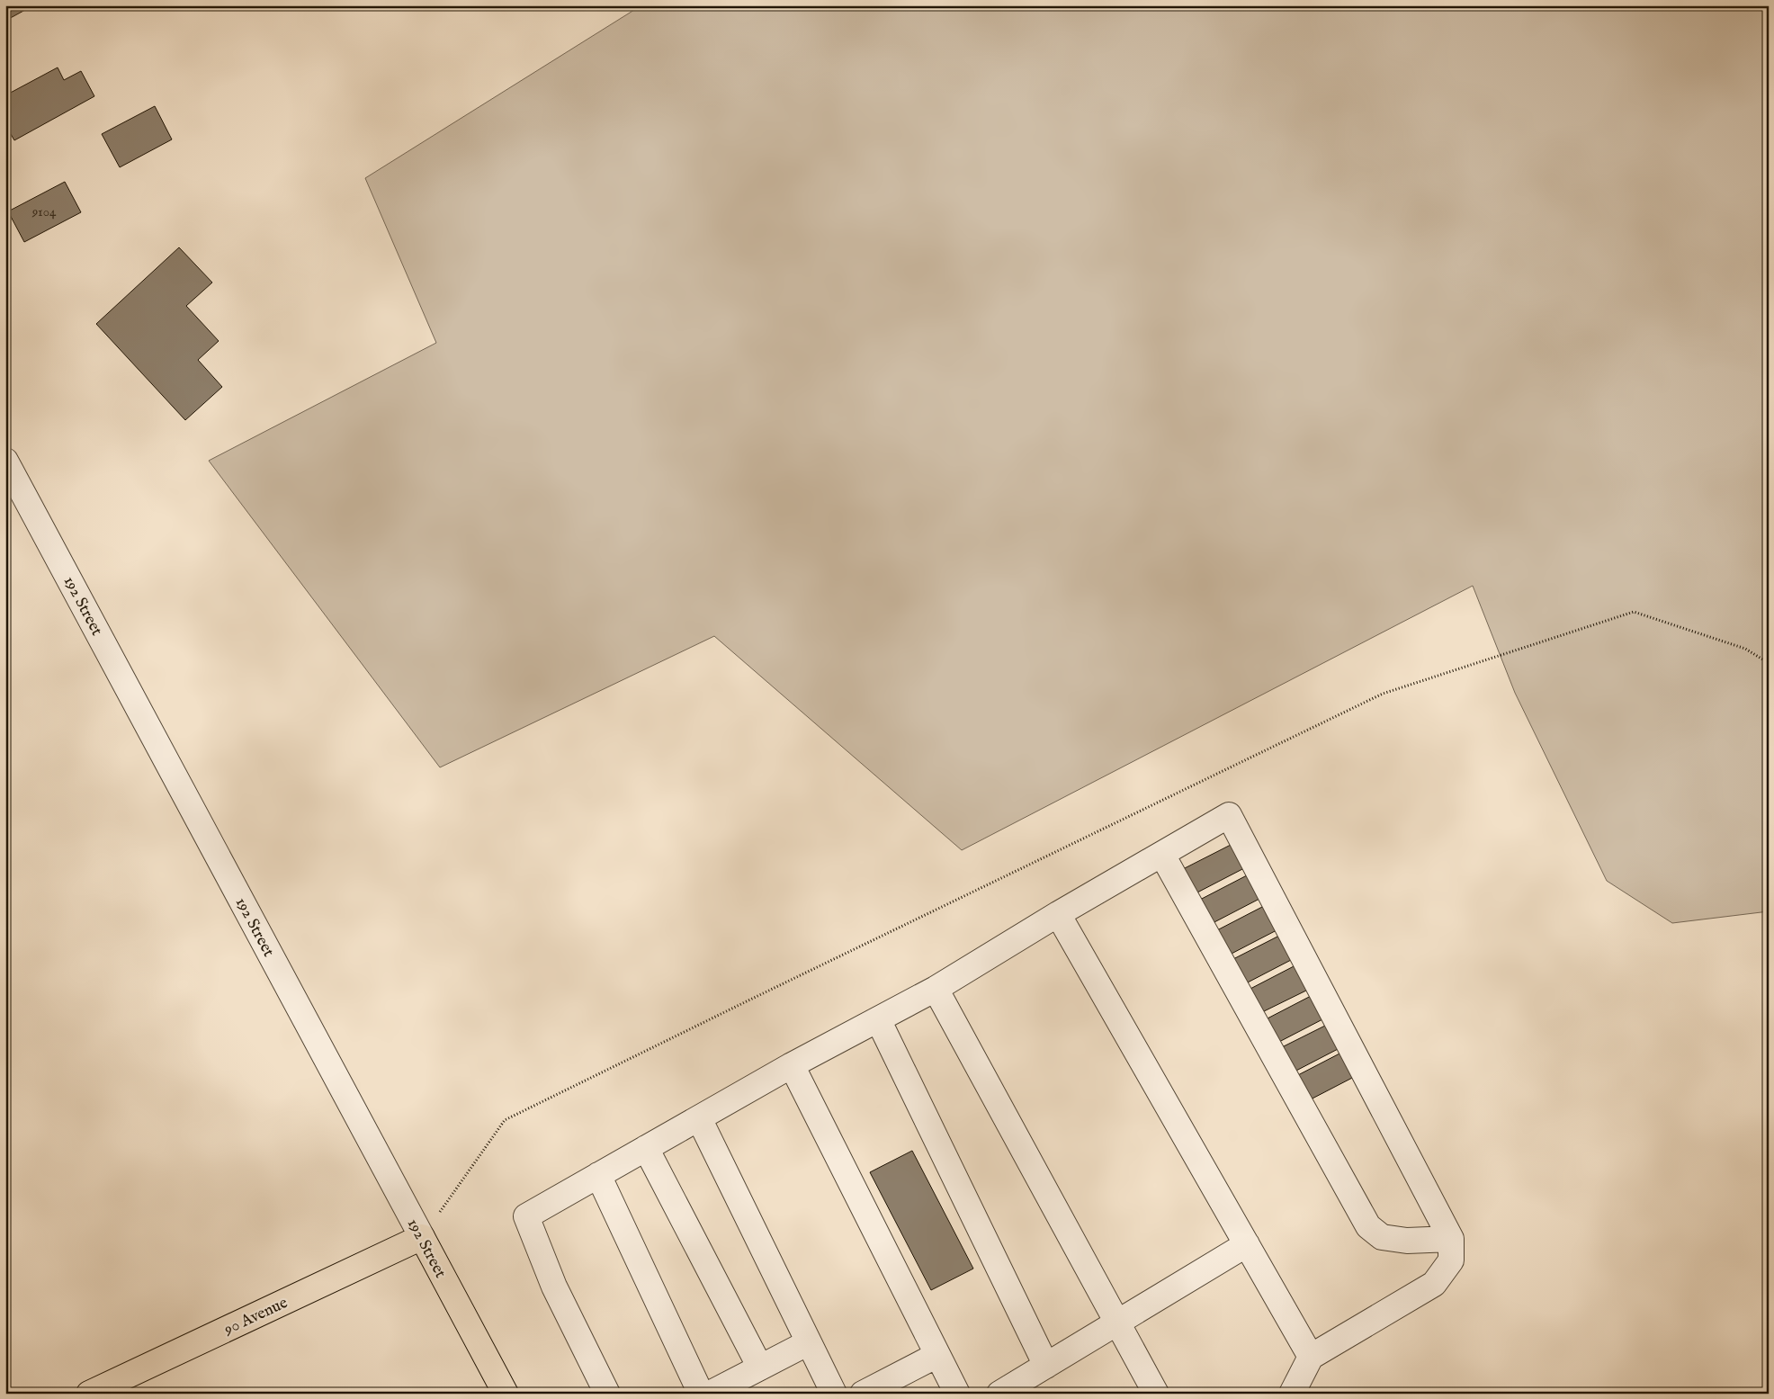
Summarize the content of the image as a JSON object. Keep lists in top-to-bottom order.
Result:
{
  "streets": {
    "main road": ["192 Street", "90 Avenue"]
  },
  "crossings": [
    ["192 Street", "90 Avenue"]
  ],
  "house_numbers": ["9104"]
}
